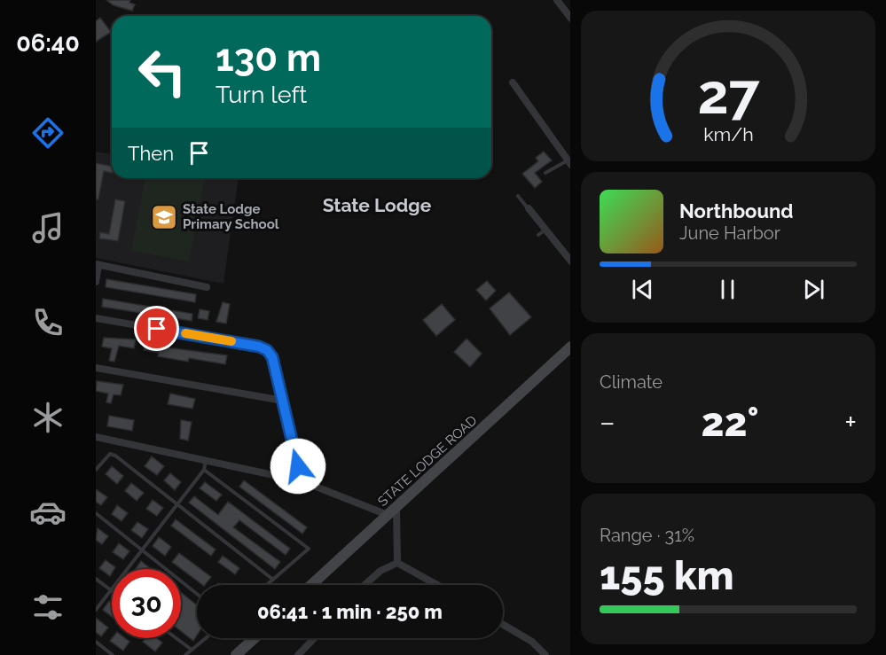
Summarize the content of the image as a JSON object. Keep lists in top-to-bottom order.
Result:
{
  "streets": {
    "street": ["STATE LODGE ROAD"]
  },
  "districts": ["State Lodge"],
  "places": {
    "school or university": ["State Lodge Primary School"]
  },
  "page": {
    "tabs": "06:40",
    "turn": ["130 m", "Turn left"],
    "then": "Then",
    "song": ["Northbound", "June Harbor"],
    "tile": [
      "Climate",
      ["Range · 31%", "155 km"]
    ],
    "heat": ["−", "22°", "+"],
    "limit": "30",
    "trip": "06:41 · 1 min · 250 m",
    "gauge": ["27", "km/h"]
  }
}
